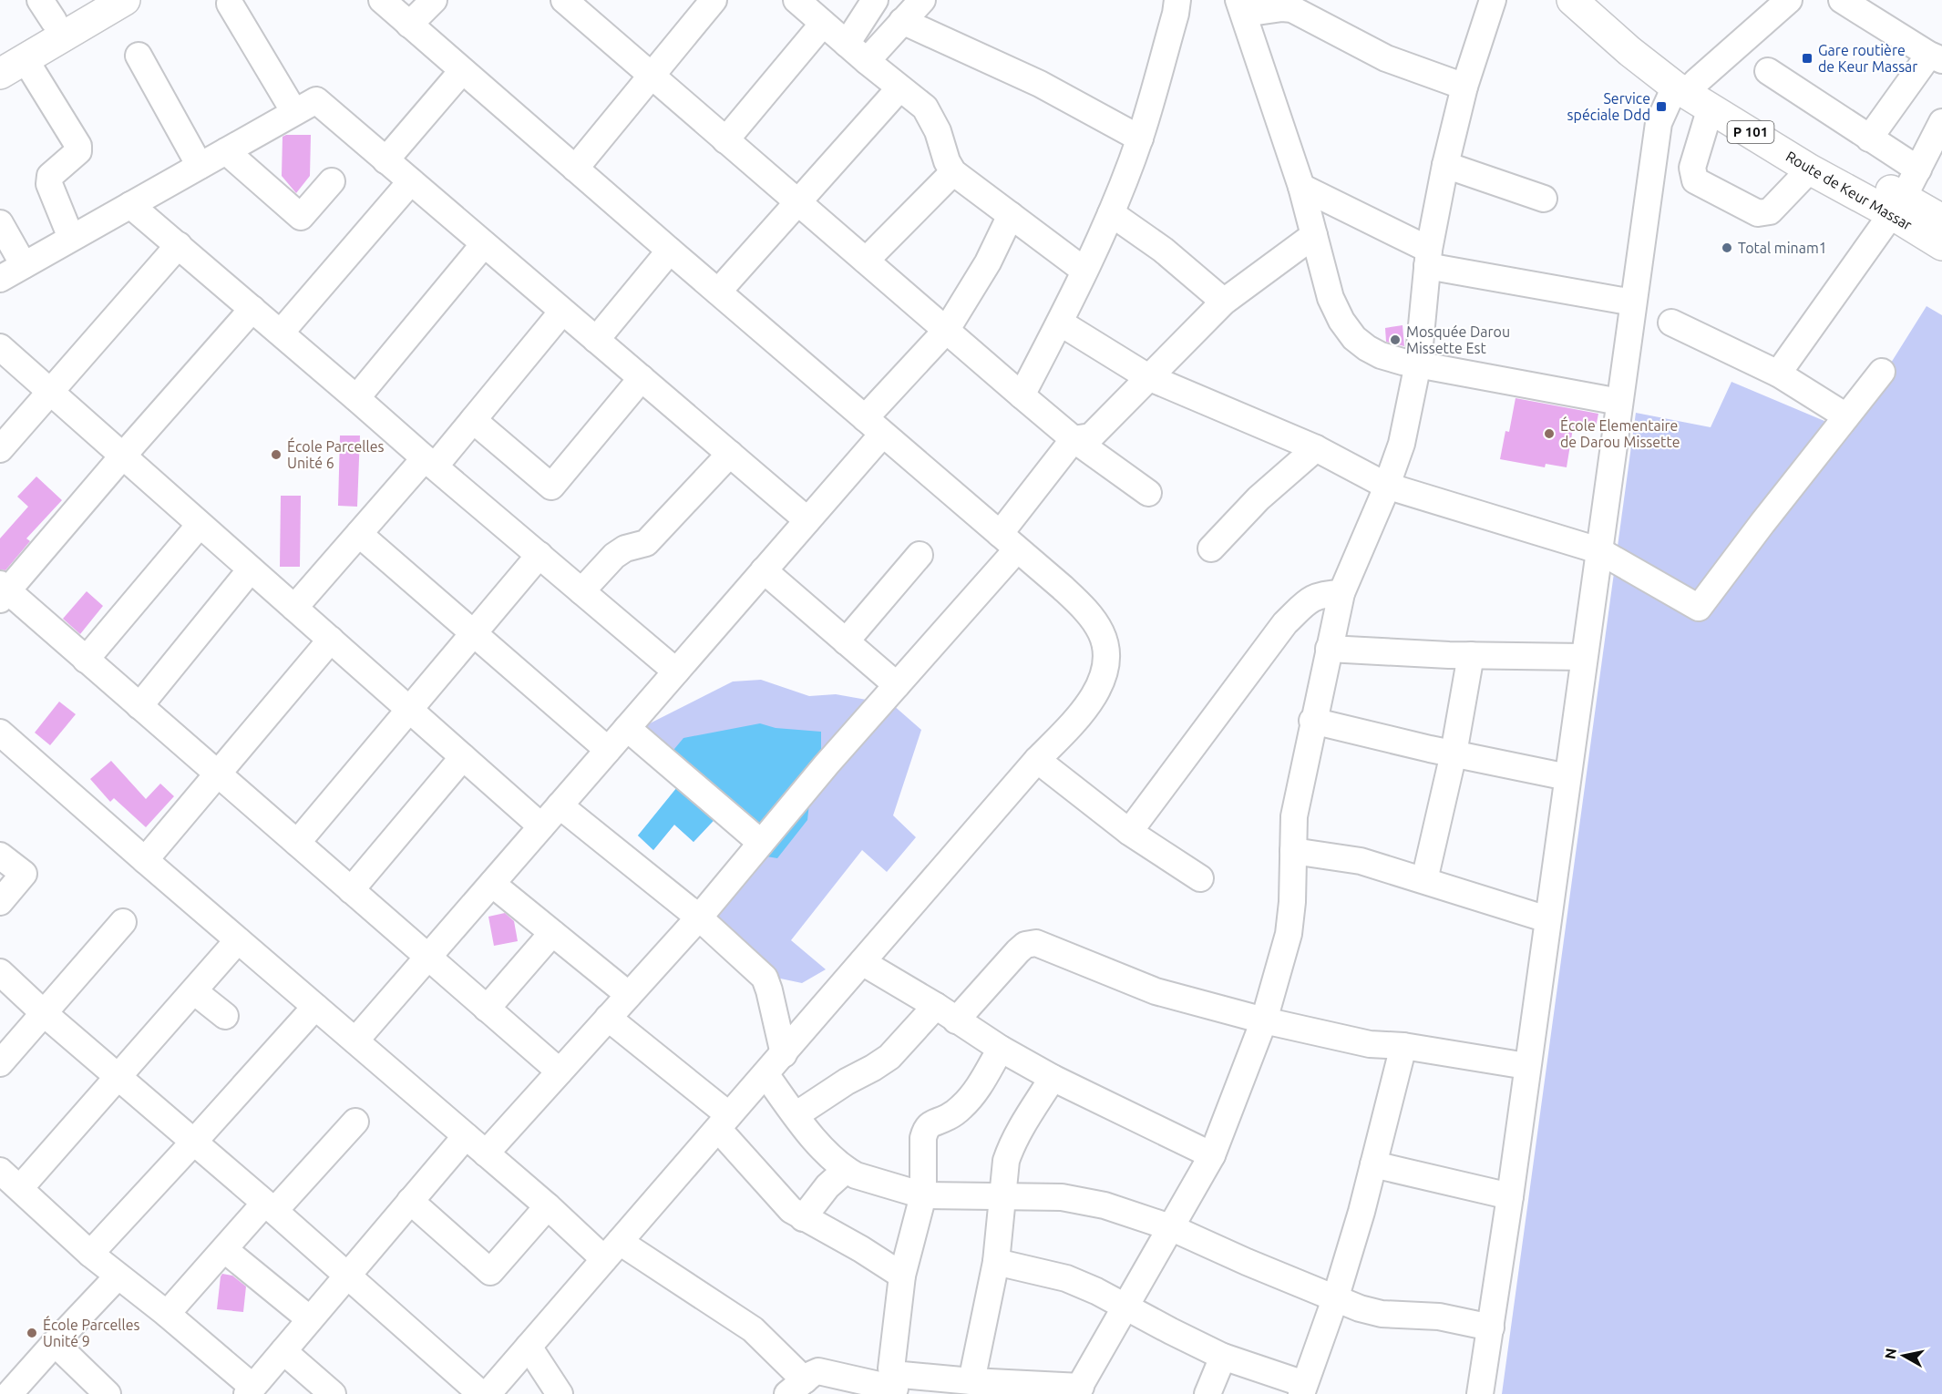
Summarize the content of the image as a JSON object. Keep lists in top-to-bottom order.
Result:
{
  "streets": {
    "main road": ["P 101", "Route de Keur Massar"]
  },
  "places": {
    "transit": ["Gare routière de Keur Massar", "Service spéciale Ddd"],
    "other": [
      "Total minam1",
      "Mosquée Darou Missette Est",
      "École Elementaire de Darou Missette",
      "École Parcelles Unité 6",
      "École Parcelles Unité 9"
    ]
  },
  "north": "left"
}
